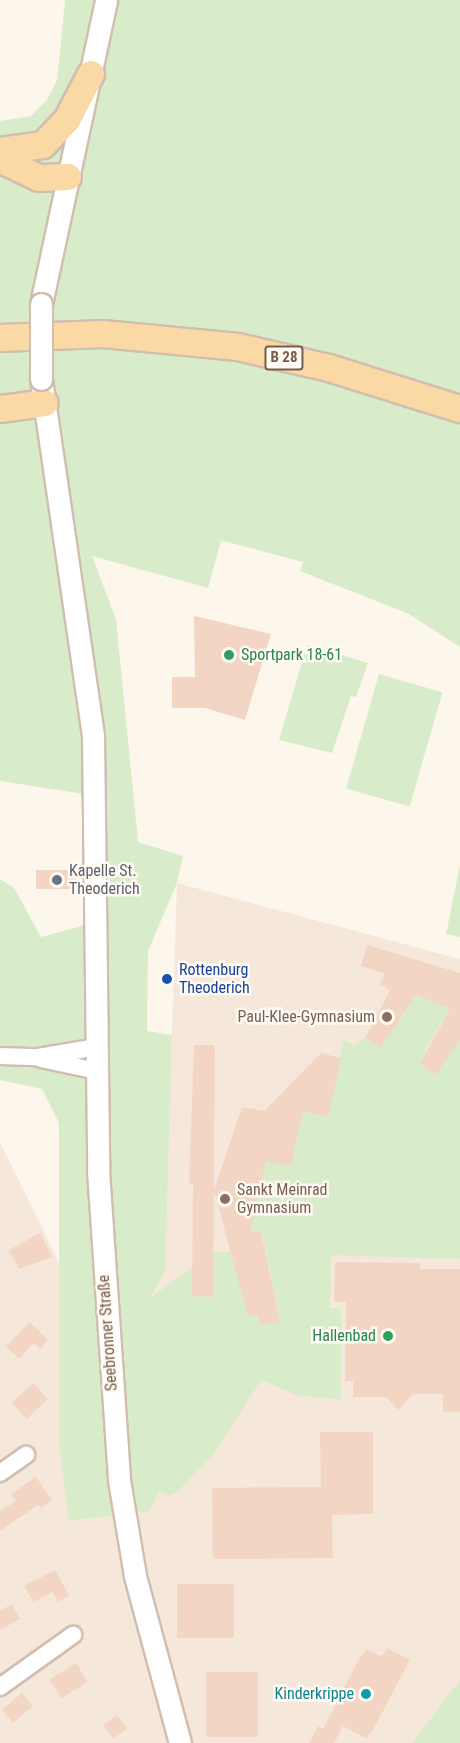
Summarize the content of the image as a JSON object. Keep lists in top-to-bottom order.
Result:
{
  "streets": {
    "main road": ["B 28"],
    "street": ["Seebronner Straße"]
  },
  "places": [
    "Sportpark 18-61",
    "Kapelle St. Theoderich",
    "Rottenburg Theoderich",
    "Paul-Klee-Gymnasium",
    "Sankt Meinrad Gymnasium",
    "Hallenbad",
    "Kinderkrippe"
  ]
}
